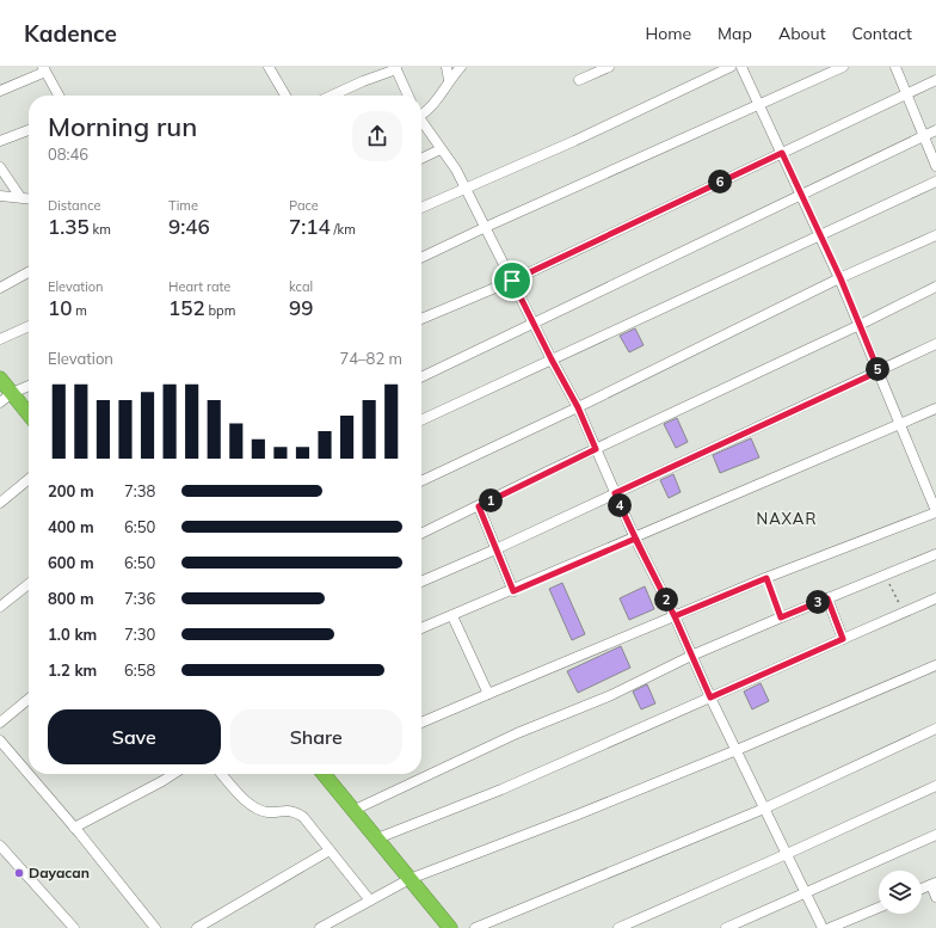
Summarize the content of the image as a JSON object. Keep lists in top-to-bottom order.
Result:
{
  "districts": ["NAXAR"],
  "places": ["Dayacan"],
  "page": {
    "header": "Kadence",
    "nav": [
      "Home",
      "Map",
      "About",
      "Contact"
    ],
    "heading": ["Morning run", "08:46"],
    "pins": [
      "6",
      "5",
      "1",
      "4",
      "2",
      "3"
    ],
    "stats": [
      ["Distance", "1.35 km"],
      ["Time", "9:46"],
      ["Pace", "7:14 /km"],
      ["Elevation", "10 m"],
      ["Heart rate", "152 bpm"],
      ["kcal", "99"]
    ],
    "chart": ["Elevation", "74–82 m"],
    "list": [
      {
        "name": "200 m",
        "note": "7:38"
      },
      {
        "name": "400 m",
        "note": "6:50"
      },
      {
        "name": "600 m",
        "note": "6:50"
      },
      {
        "name": "800 m",
        "note": "7:36"
      },
      {
        "name": "1.0 km",
        "note": "7:30"
      },
      {
        "name": "1.2 km",
        "note": "6:58"
      }
    ],
    "buttons": ["Save", "Share"]
  }
}
